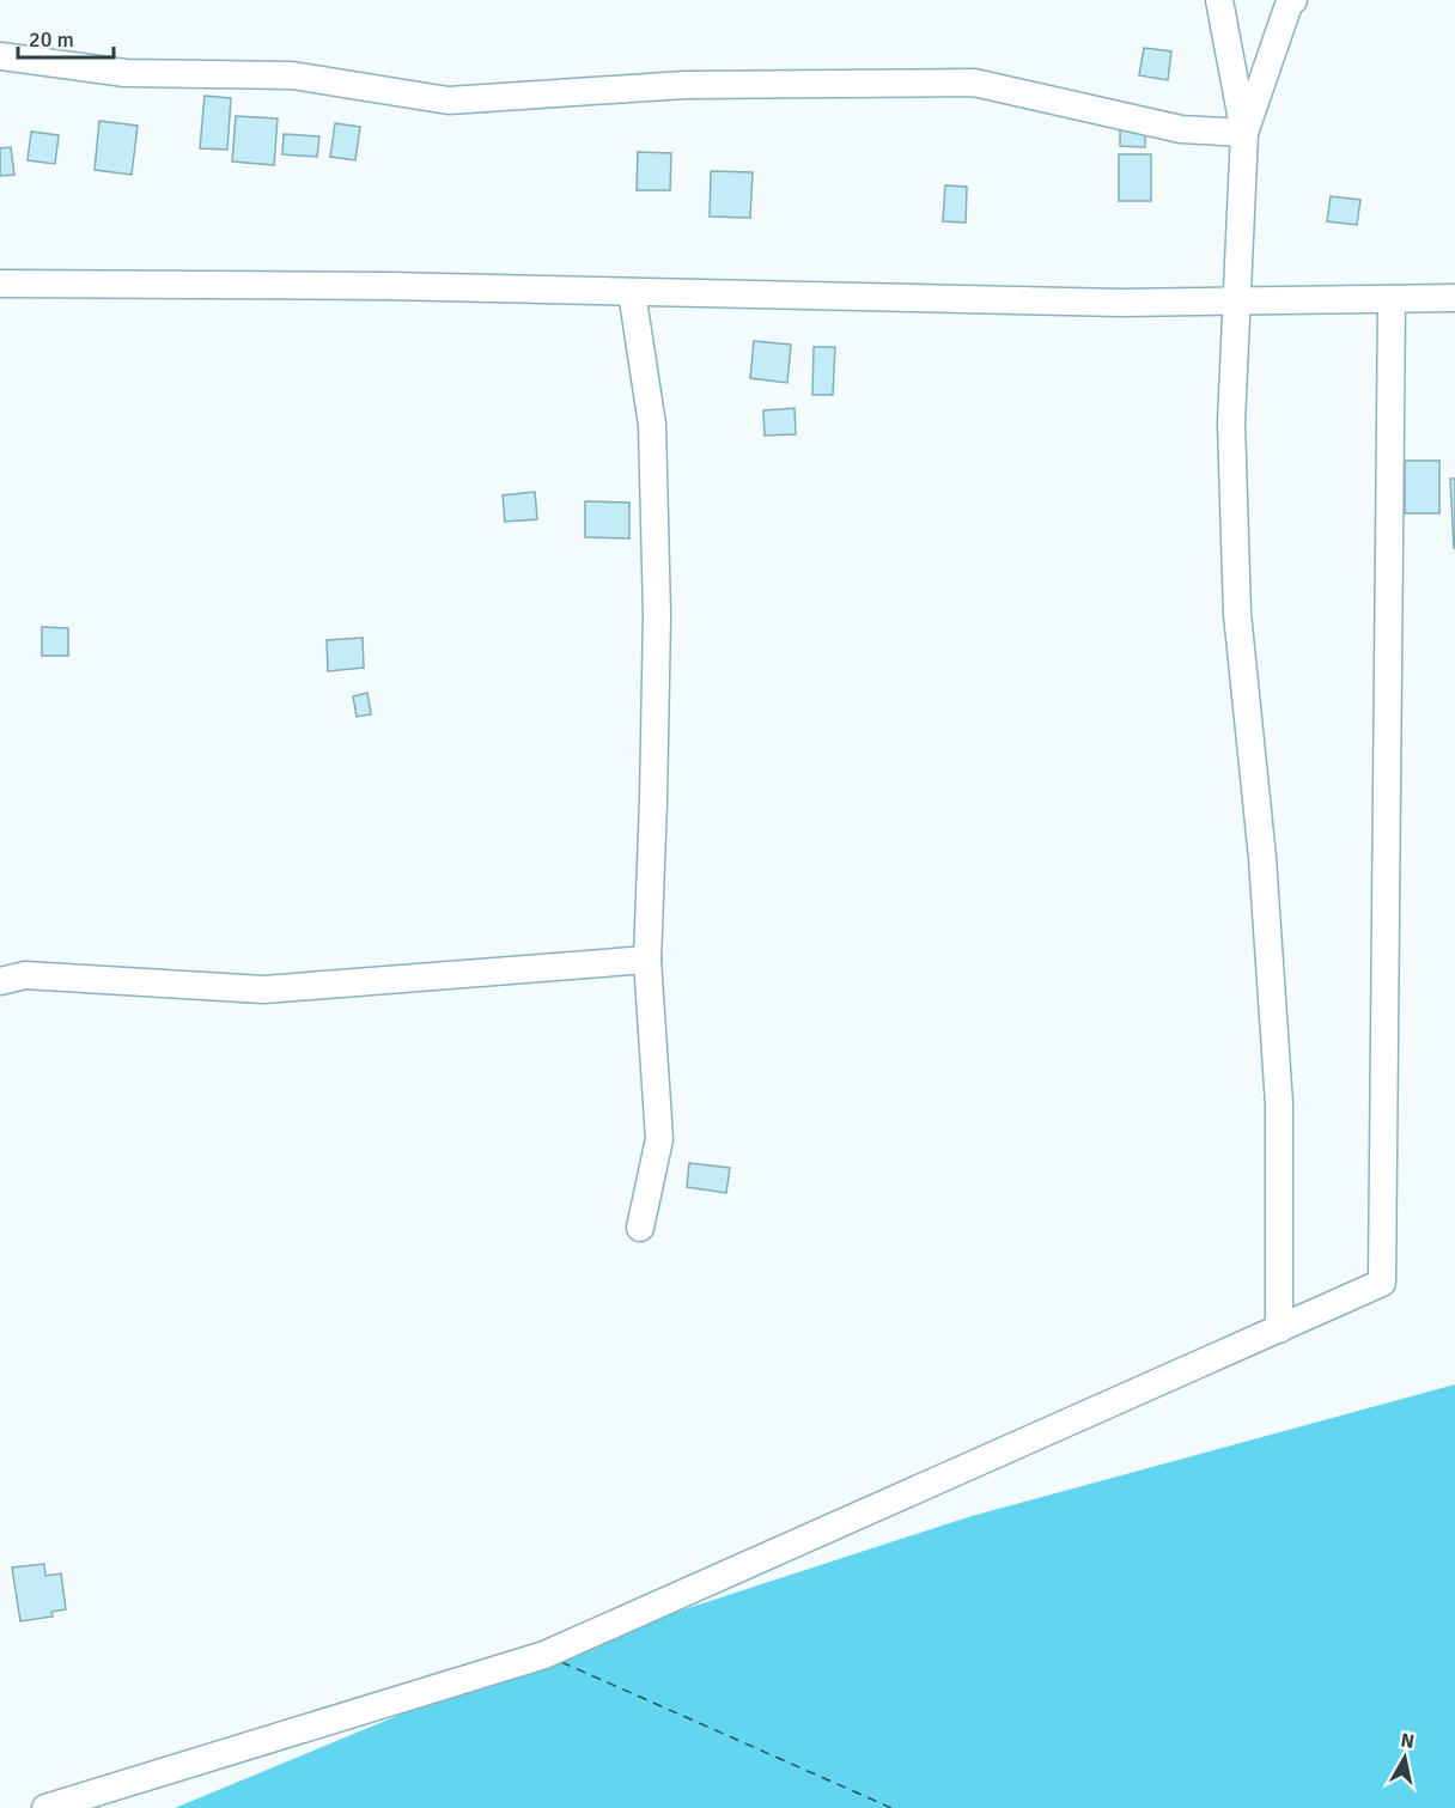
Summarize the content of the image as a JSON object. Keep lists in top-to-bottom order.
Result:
{
  "scale_bar": "20 m",
  "north": "top"
}
